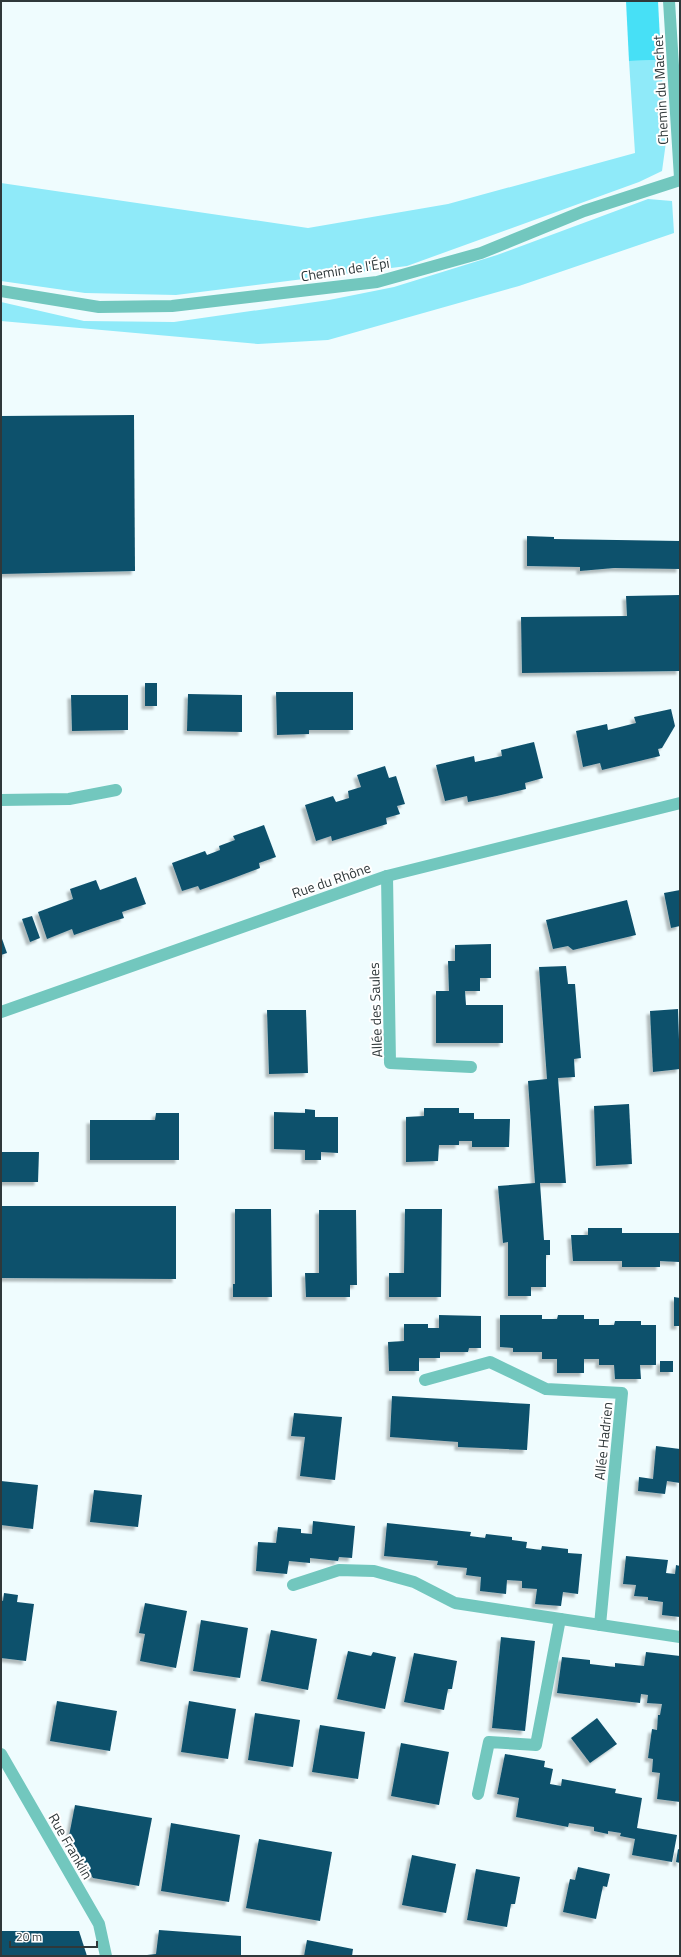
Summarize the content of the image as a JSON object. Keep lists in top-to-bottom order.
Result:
{
  "streets": {
    "street": [
      "Chemin du Machet",
      "Chemin de l'Épi",
      "Rue du Rhône",
      "Allée des Saules",
      "Allée Hadrien",
      "Rue Franklin"
    ]
  },
  "crossings": [
    ["Chemin du Machet", "Chemin de l'Épi"],
    ["Rue du Rhône", "Allée des Saules"]
  ],
  "scale_bar": "20 m"
}
